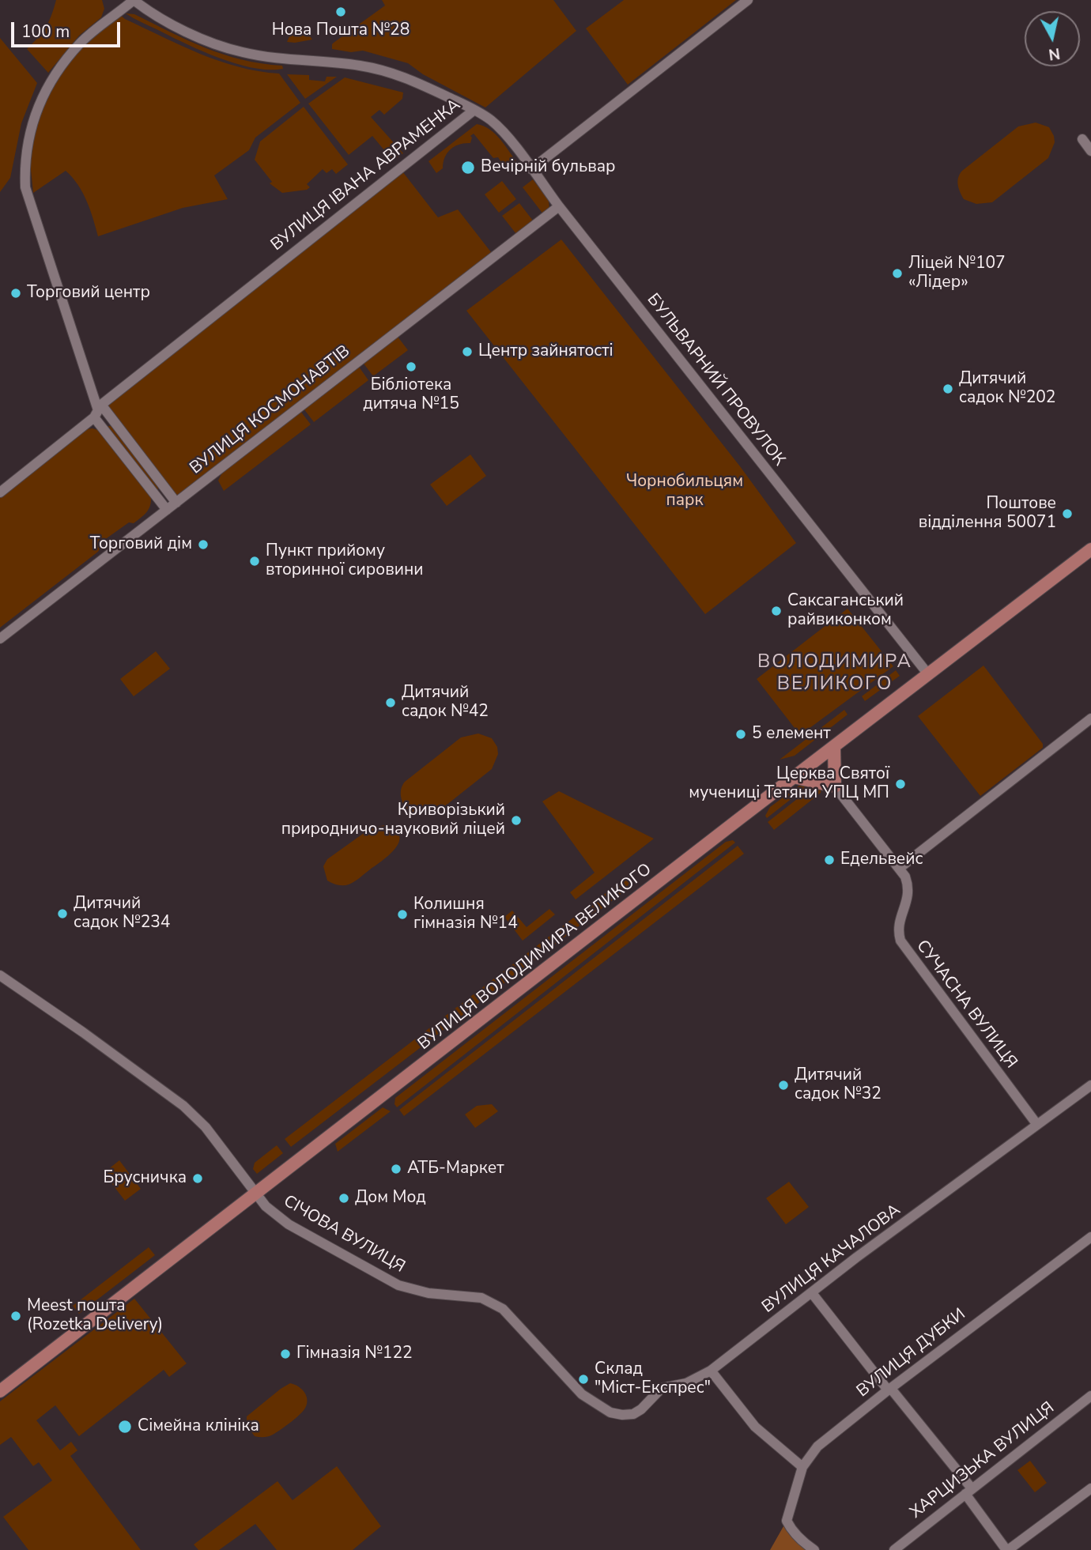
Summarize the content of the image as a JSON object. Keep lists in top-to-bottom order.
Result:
{
  "streets": {
    "main road": ["ВУЛИЦЯ ВОЛОДИМИРА ВЕЛИКОГО"],
    "street": [
      "ВУЛИЦЯ ІВАНА АВРАМЕНКА",
      "БУЛЬВАРНИЙ ПРОВУЛОК",
      "ВУЛИЦЯ КОСМОНАВТІВ",
      "СУЧАСНА ВУЛИЦЯ",
      "СІЧОВА ВУЛИЦЯ",
      "ВУЛИЦЯ КАЧАЛОВА",
      "ВУЛИЦЯ ДУБКИ",
      "ХАРЦИЗЬКА ВУЛИЦЯ"
    ]
  },
  "crossings": [
    ["ВУЛИЦЯ ІВАНА АВРАМЕНКА", "БУЛЬВАРНИЙ ПРОВУЛОК"],
    ["БУЛЬВАРНИЙ ПРОВУЛОК", "ВУЛИЦЯ КОСМОНАВТІВ"],
    ["БУЛЬВАРНИЙ ПРОВУЛОК", "ВУЛИЦЯ ВОЛОДИМИРА ВЕЛИКОГО"],
    ["ВУЛИЦЯ ВОЛОДИМИРА ВЕЛИКОГО", "СІЧОВА ВУЛИЦЯ"],
    ["СУЧАСНА ВУЛИЦЯ", "ВУЛИЦЯ КАЧАЛОВА"],
    ["СІЧОВА ВУЛИЦЯ", "ВУЛИЦЯ КАЧАЛОВА"]
  ],
  "districts": ["ВОЛОДИМИРА ВЕЛИКОГО"],
  "parks": ["Чорнобильцям парк"],
  "places": [
    "Нова Пошта №28",
    "Вечірній бульвар",
    "Ліцей №107 «Лідер»",
    "Торговий центр",
    "Центр зайнятості",
    "Бібліотека дитяча №15",
    "Дитячий садок №202",
    "Поштове відділення 50071",
    "Торговий дім",
    "Пункт прийому вторинної сировини",
    "Саксаганський райвиконком",
    "Дитячий садок №42",
    "5 елемент",
    "Церква Святої мучениці Тетяни УПЦ МП",
    "Криворізький природничо-науковий ліцей",
    "Едельвейс",
    "Дитячий садок №234",
    "Колишня гімназія №14",
    "Дитячий садок №32",
    "АТБ-Маркет",
    "Брусничка",
    "Дом Мод",
    "Meest пошта (Rozetka Delivery)",
    "Гімназія №122",
    "Склад \"Міст-Експрес\"",
    "Сімейна клініка"
  ],
  "scale_bar": "100 m",
  "north": "bottom"
}
